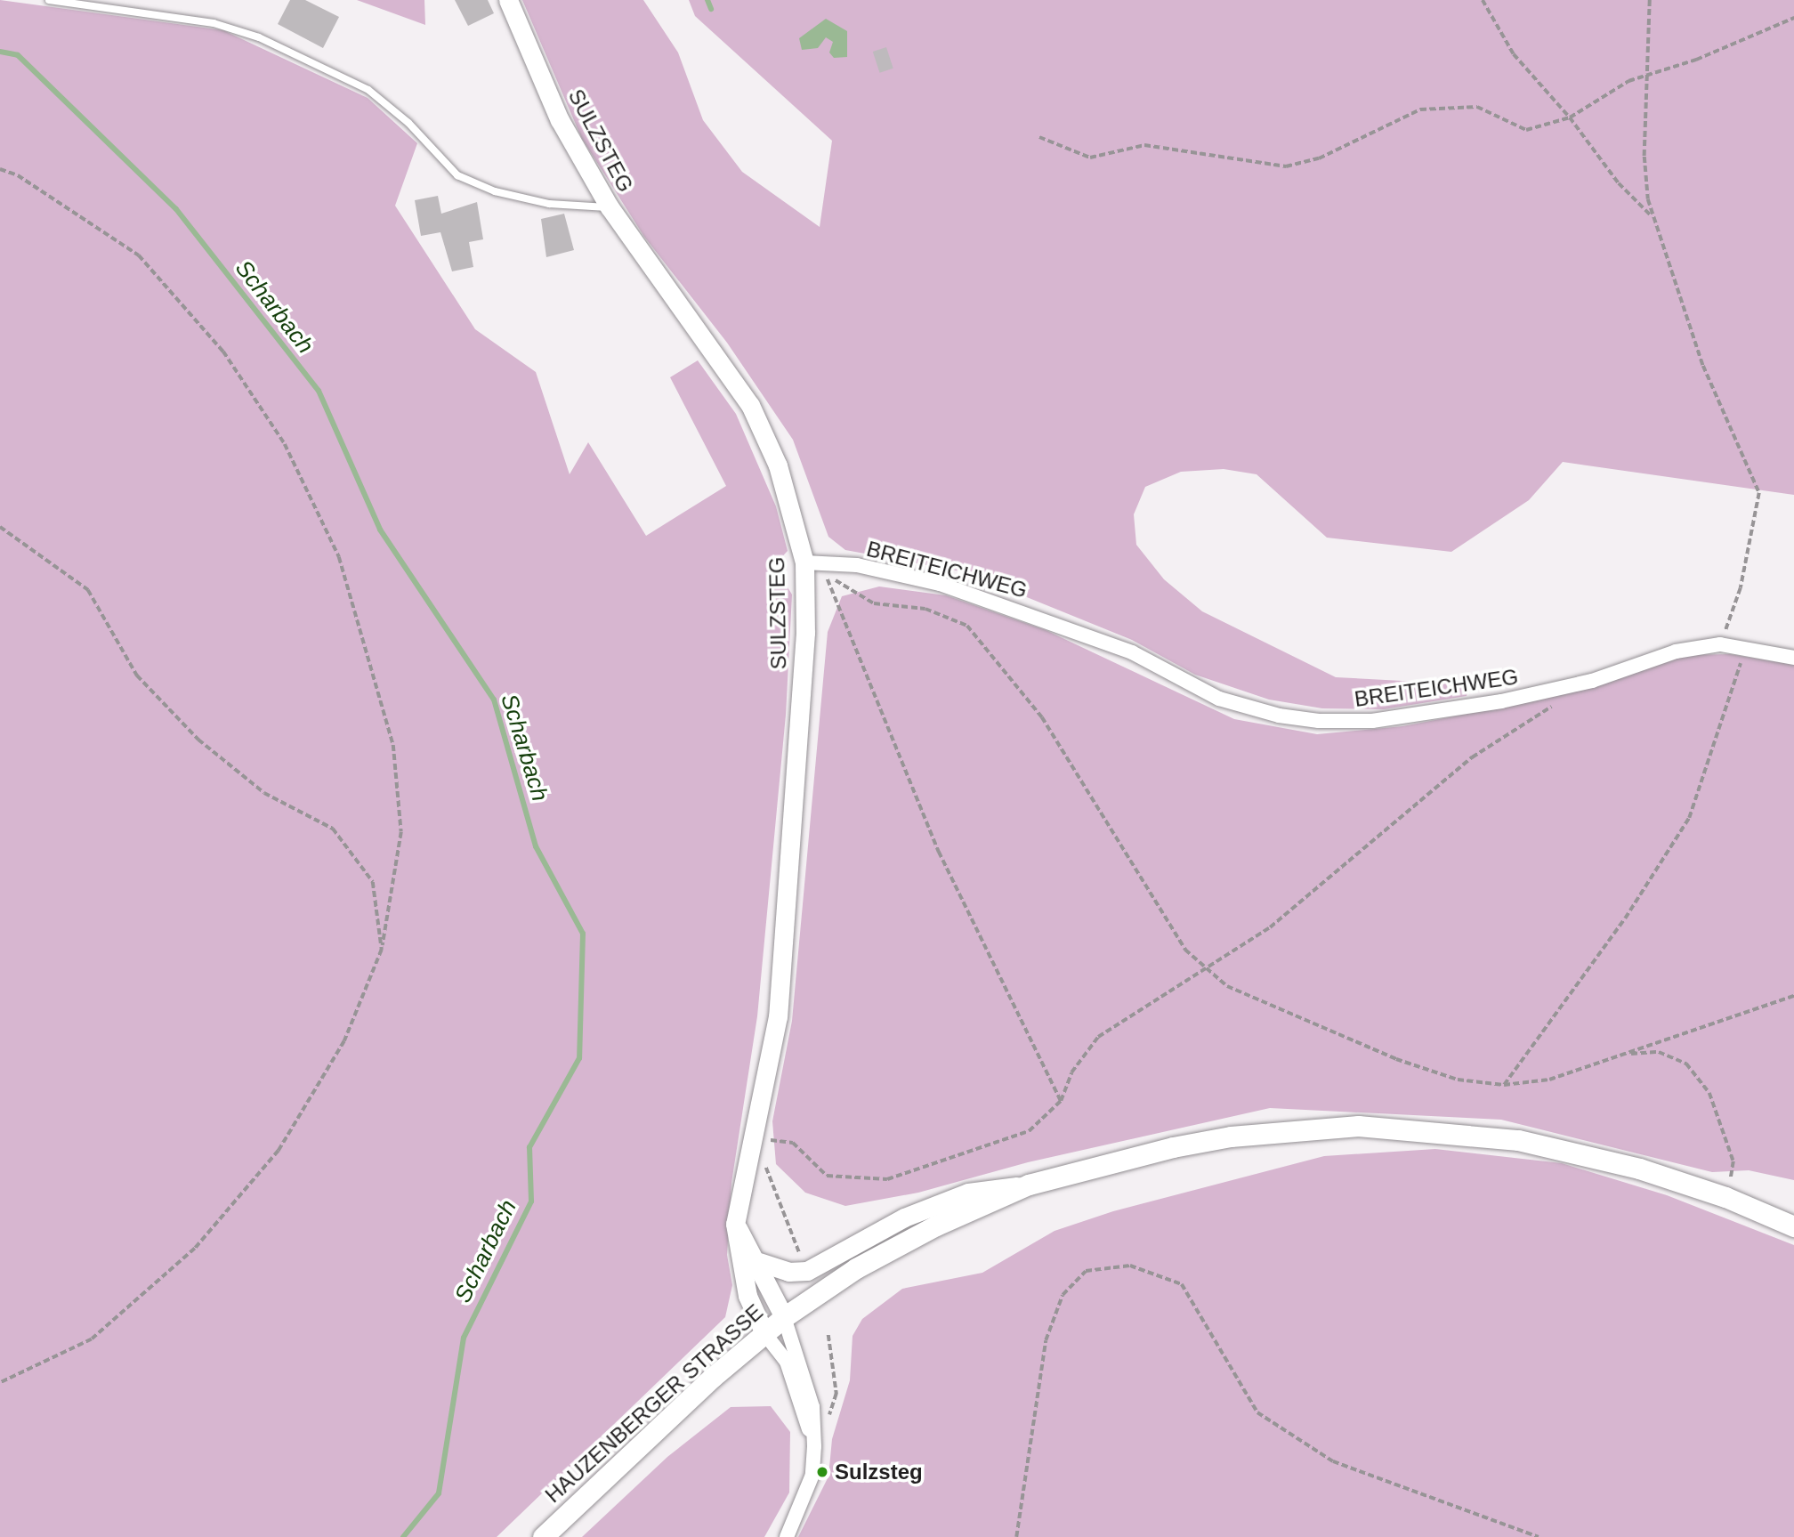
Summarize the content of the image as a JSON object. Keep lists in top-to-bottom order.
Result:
{
  "streets": {
    "main road": ["HAUZENBERGER STRASSE"],
    "street": ["SULZSTEG", "BREITEICHWEG"]
  },
  "crossings": [
    ["SULZSTEG", "BREITEICHWEG"],
    ["SULZSTEG", "HAUZENBERGER STRASSE"]
  ],
  "water": ["Scharbach"],
  "places": ["Sulzsteg"]
}
